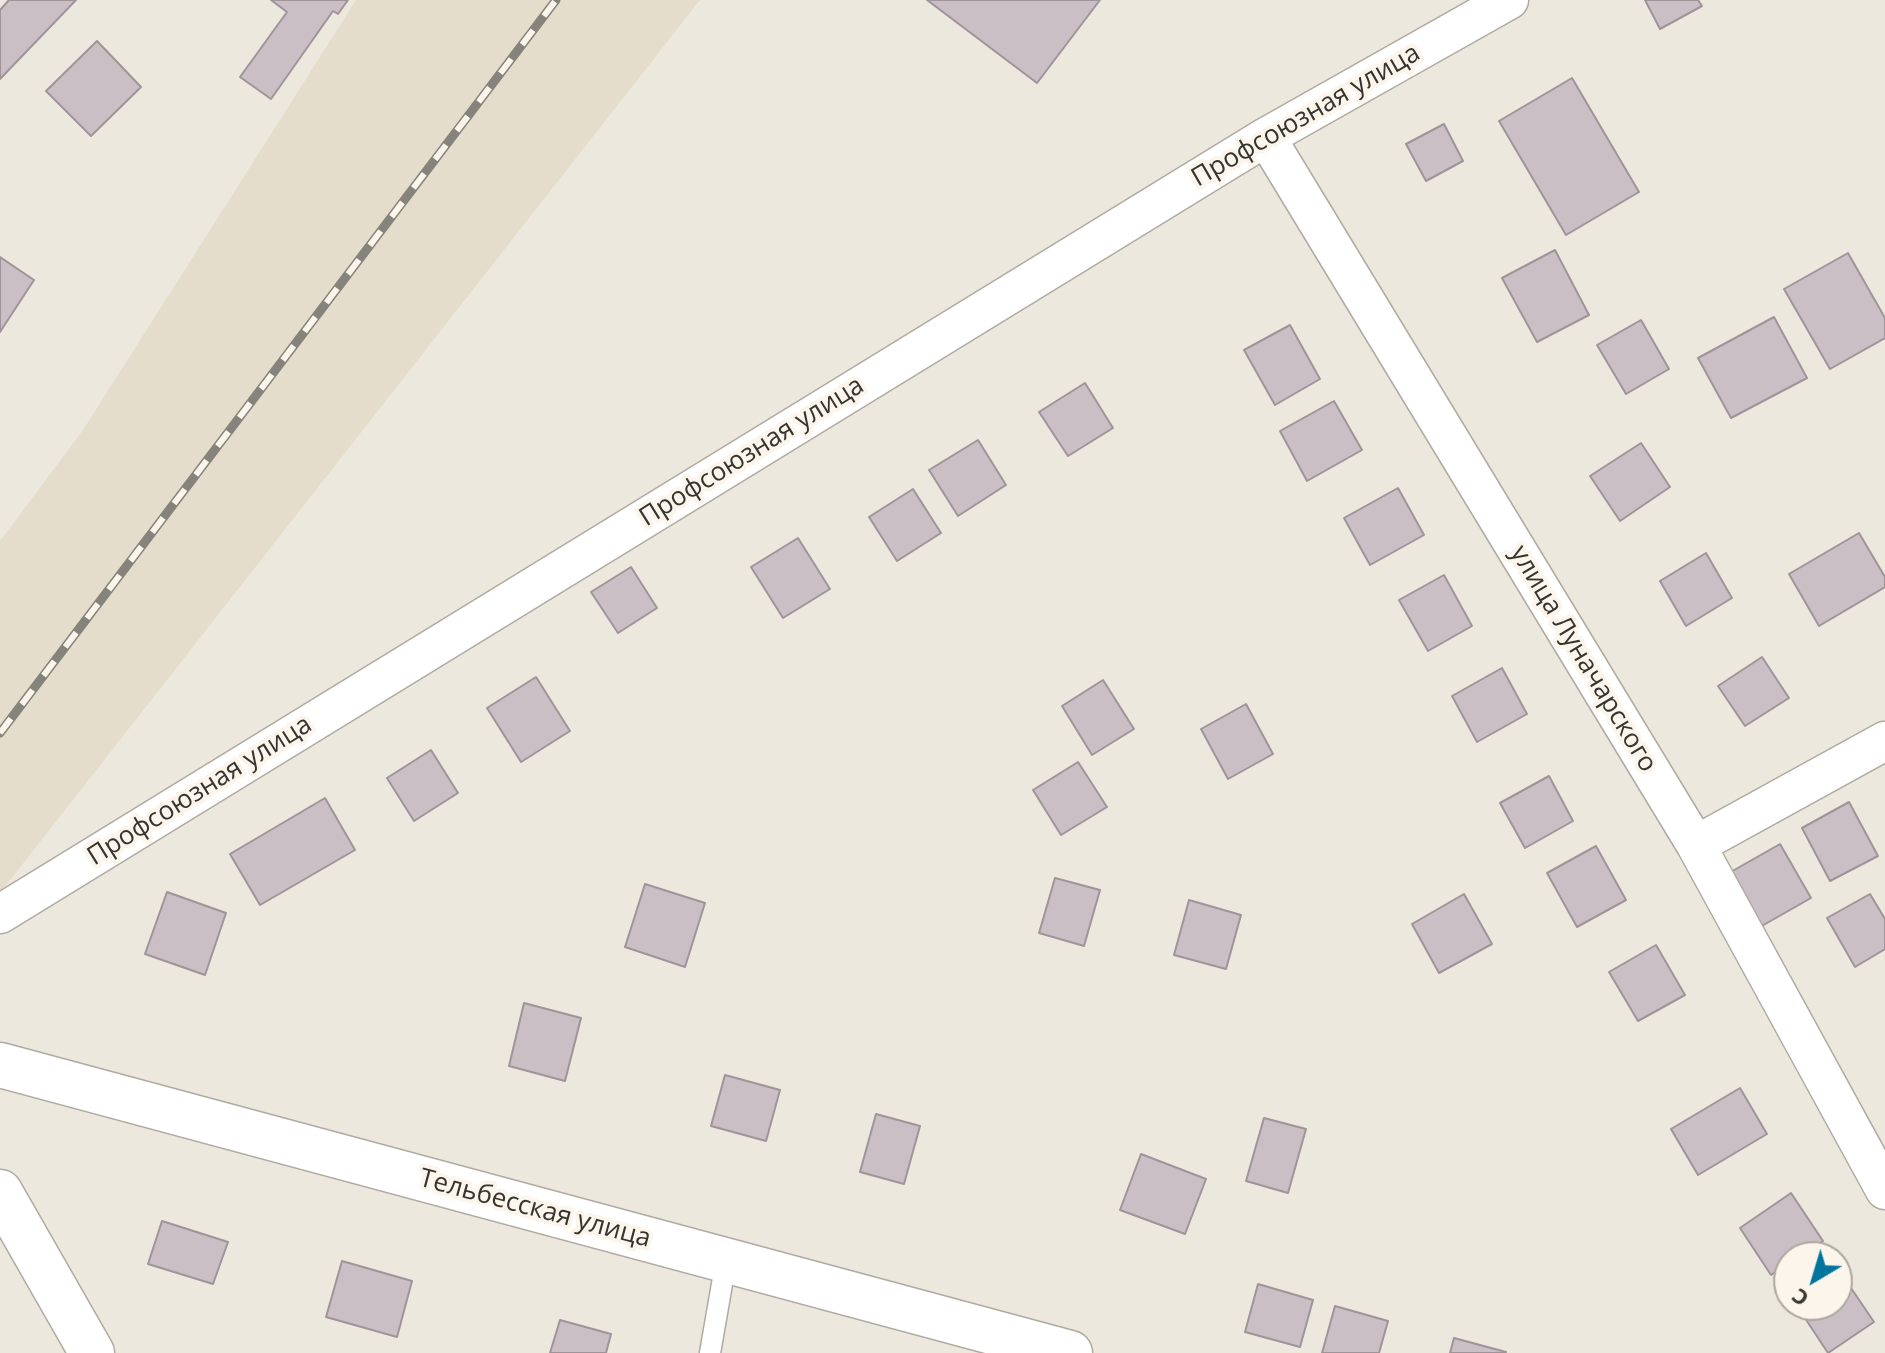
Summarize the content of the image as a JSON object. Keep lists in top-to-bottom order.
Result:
{
  "streets": {
    "street": ["Профсоюзная улица", "улица Луначарского", "Тельбесская улица"]
  },
  "crossings": [
    ["Профсоюзная улица", "улица Луначарского"]
  ],
  "north": "bottom left"
}
